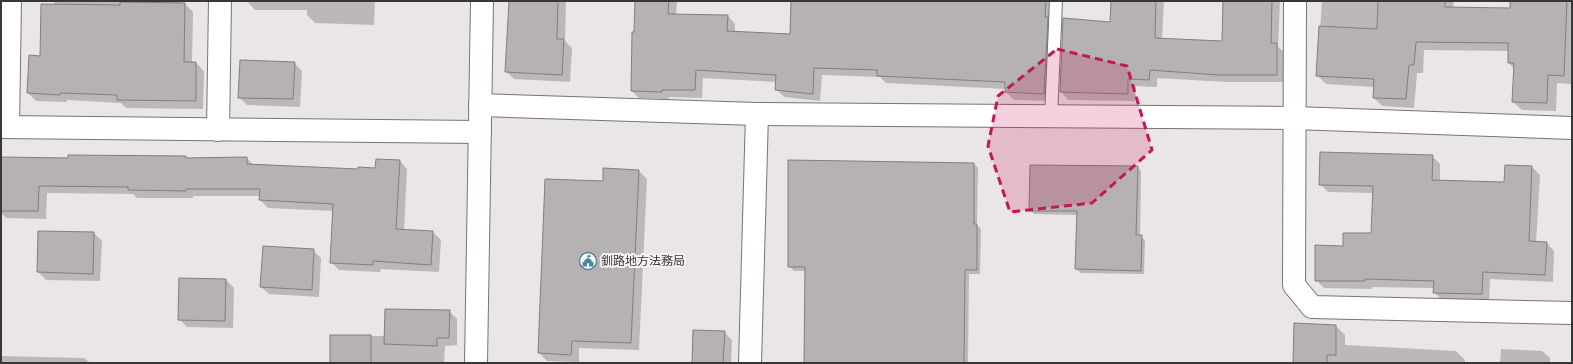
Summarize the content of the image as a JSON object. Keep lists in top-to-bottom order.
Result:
{
  "places": {
    "public building": ["釧路地方法務局"]
  }
}
